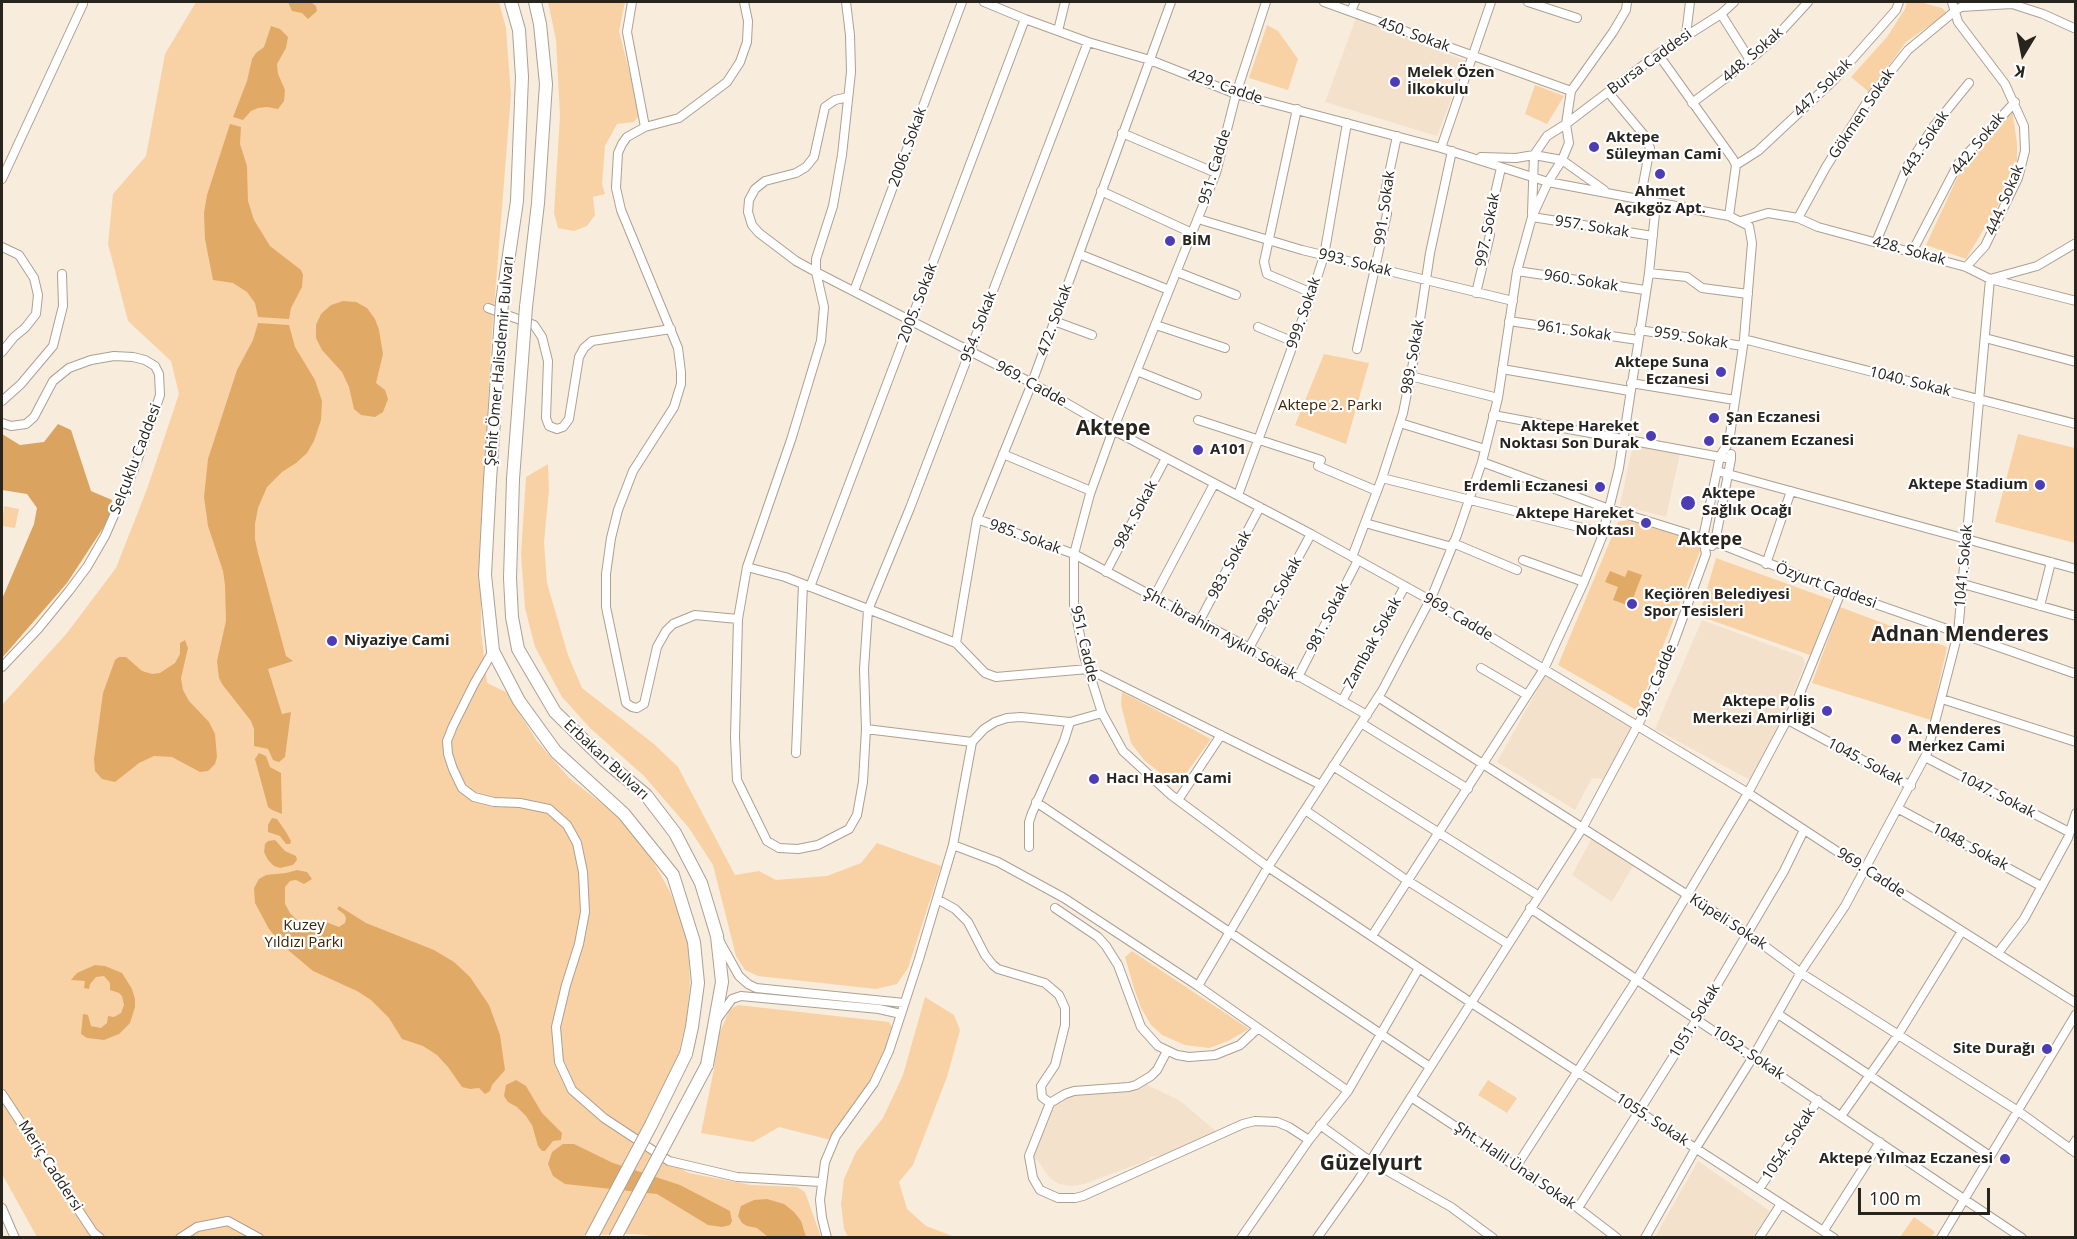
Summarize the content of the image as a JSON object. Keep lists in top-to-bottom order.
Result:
{
  "streets": {
    "highway": ["Şehit Ömer Halisdemir Bulvarı", "Erbakan Bulvarı"],
    "street": [
      "450. Sokak",
      "448. Sokak",
      "Bursa Caddesi",
      "429. Cadde",
      "447. Sokak",
      "Gökmen Sokak",
      "443. Sokak",
      "442. Sokak",
      "2006. Sokak",
      "951. Cadde",
      "444. Sokak",
      "991. Sokak",
      "957. Sokak",
      "997. Sokak",
      "428. Sokak",
      "993. Sokak",
      "960. Sokak",
      "2005. Sokak",
      "999. Sokak",
      "472. Sokak",
      "954. Sokak",
      "961. Sokak",
      "959. Sokak",
      "989. Sokak",
      "1040. Sokak",
      "969. Cadde",
      "Selçuklu Caddesi",
      "984. Sokak",
      "985. Sokak",
      "983. Sokak",
      "1041. Sokak",
      "Özyurt Caddesi",
      "982. Sokak",
      "981. Sokak",
      "Şht. İbrahim Aykın Sokak",
      "Zambak Sokak",
      "949. Cadde",
      "1045. Sokak",
      "1047. Sokak",
      "1048. Sokak",
      "Küpeli Sokak",
      "1051. Sokak",
      "1052. Sokak",
      "1055. Sokak",
      "1054. Sokak",
      "Meriç Caddersi",
      "Şht. Halil Ünal Sokak"
    ]
  },
  "crossings": [
    ["429. Cadde", "951. Cadde"],
    ["429. Cadde", "991. Sokak"],
    ["429. Cadde", "2005. Sokak"],
    ["429. Cadde", "999. Sokak"],
    ["429. Cadde", "472. Sokak"],
    ["429. Cadde", "954. Sokak"],
    ["429. Cadde", "989. Sokak"],
    ["Gökmen Sokak", "444. Sokak"],
    ["Gökmen Sokak", "428. Sokak"],
    ["443. Sokak", "428. Sokak"],
    ["442. Sokak", "444. Sokak"],
    ["442. Sokak", "428. Sokak"],
    ["2006. Sokak", "969. Cadde"],
    ["951. Cadde", "993. Sokak"],
    ["951. Cadde", "969. Cadde"],
    ["951. Cadde", "985. Sokak"],
    ["951. Cadde", "Şht. İbrahim Aykın Sokak"],
    ["951. Cadde", "949. Cadde"],
    ["951. Cadde", "1055. Sokak"],
    ["444. Sokak", "428. Sokak"],
    ["991. Sokak", "993. Sokak"],
    ["997. Sokak", "993. Sokak"],
    ["428. Sokak", "1041. Sokak"],
    ["993. Sokak", "999. Sokak"],
    ["993. Sokak", "989. Sokak"],
    ["2005. Sokak", "969. Cadde"],
    ["999. Sokak", "969. Cadde"],
    ["472. Sokak", "969. Cadde"],
    ["472. Sokak", "985. Sokak"],
    ["954. Sokak", "969. Cadde"],
    ["959. Sokak", "1040. Sokak"],
    ["989. Sokak", "969. Cadde"],
    ["989. Sokak", "981. Sokak"],
    ["Şehit Ömer Halisdemir Bulvarı", "Erbakan Bulvarı"],
    ["1040. Sokak", "1041. Sokak"],
    ["969. Cadde", "984. Sokak"],
    ["969. Cadde", "983. Sokak"],
    ["969. Cadde", "1041. Sokak"],
    ["969. Cadde", "982. Sokak"],
    ["969. Cadde", "981. Sokak"],
    ["969. Cadde", "Zambak Sokak"],
    ["969. Cadde", "949. Cadde"],
    ["969. Cadde", "1051. Sokak"],
    ["984. Sokak", "Şht. İbrahim Aykın Sokak"],
    ["985. Sokak", "Şht. İbrahim Aykın Sokak"],
    ["983. Sokak", "Şht. İbrahim Aykın Sokak"],
    ["1041. Sokak", "Özyurt Caddesi"],
    ["1041. Sokak", "1045. Sokak"],
    ["1041. Sokak", "1047. Sokak"],
    ["1041. Sokak", "1048. Sokak"],
    ["1041. Sokak", "Küpeli Sokak"],
    ["1041. Sokak", "1052. Sokak"],
    ["1041. Sokak", "1055. Sokak"],
    ["982. Sokak", "Şht. İbrahim Aykın Sokak"],
    ["981. Sokak", "Şht. İbrahim Aykın Sokak"],
    ["Şht. İbrahim Aykın Sokak", "Zambak Sokak"],
    ["949. Cadde", "Küpeli Sokak"],
    ["949. Cadde", "1052. Sokak"],
    ["949. Cadde", "1055. Sokak"],
    ["949. Cadde", "Şht. Halil Ünal Sokak"],
    ["Küpeli Sokak", "1051. Sokak"],
    ["1051. Sokak", "1052. Sokak"],
    ["1051. Sokak", "1055. Sokak"],
    ["1051. Sokak", "Şht. Halil Ünal Sokak"],
    ["1052. Sokak", "1054. Sokak"],
    ["1055. Sokak", "1054. Sokak"]
  ],
  "districts": [
    "Aktepe",
    "Aktepe",
    "Adnan Menderes",
    "Güzelyurt"
  ],
  "parks": ["Aktepe 2. Parkı", "Kuzey Yıldızı Parkı"],
  "places": [
    "Melek Özen İlkokulu",
    "Aktepe Süleyman Cami",
    "Ahmet Açıkgöz Apt.",
    "BİM",
    "Aktepe Suna Eczanesi",
    "Şan Eczanesi",
    "Aktepe Hareket Noktası Son Durak",
    "Eczanem Eczanesi",
    "A101",
    "Aktepe Stadium",
    "Erdemli Eczanesi",
    "Aktepe Sağlık Ocağı",
    "Aktepe Hareket Noktası",
    "Keçiören Belediyesi Spor Tesisleri",
    "Niyaziye Cami",
    "Aktepe Polis Merkezi Amirliği",
    "A. Menderes Merkez Cami",
    "Hacı Hasan Cami",
    "Site Durağı",
    "Aktepe Yılmaz Eczanesi"
  ],
  "scale_bar": "100 m",
  "north": "bottom"
}
